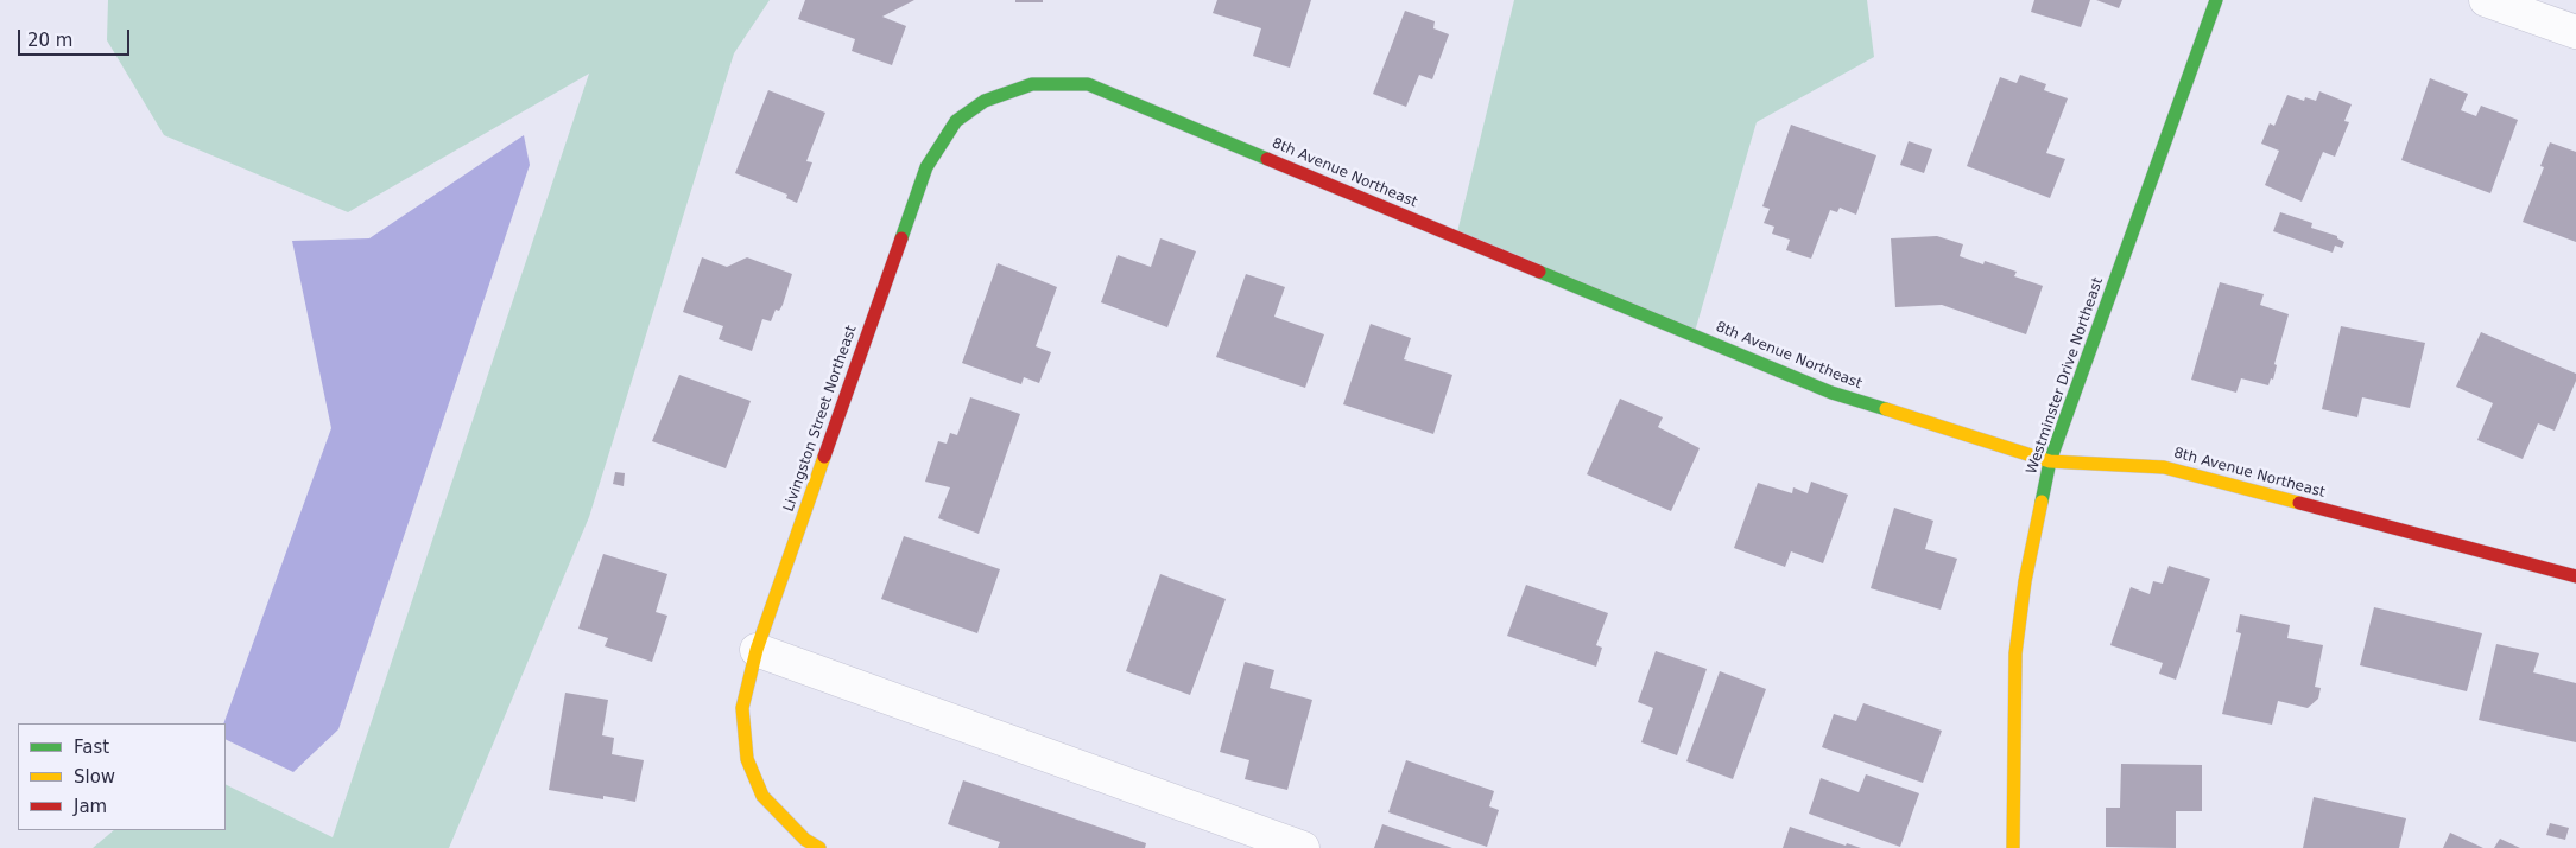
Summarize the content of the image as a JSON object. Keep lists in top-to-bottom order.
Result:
{
  "streets": {
    "street": ["8th Avenue Northeast", "Westminster Drive Northeast", "Livingston Street Northeast"]
  },
  "crossings": [
    ["8th Avenue Northeast", "Westminster Drive Northeast"],
    ["8th Avenue Northeast", "Livingston Street Northeast"]
  ],
  "legend": ["Fast", "Slow", "Jam"],
  "scale_bar": "20 m"
}
